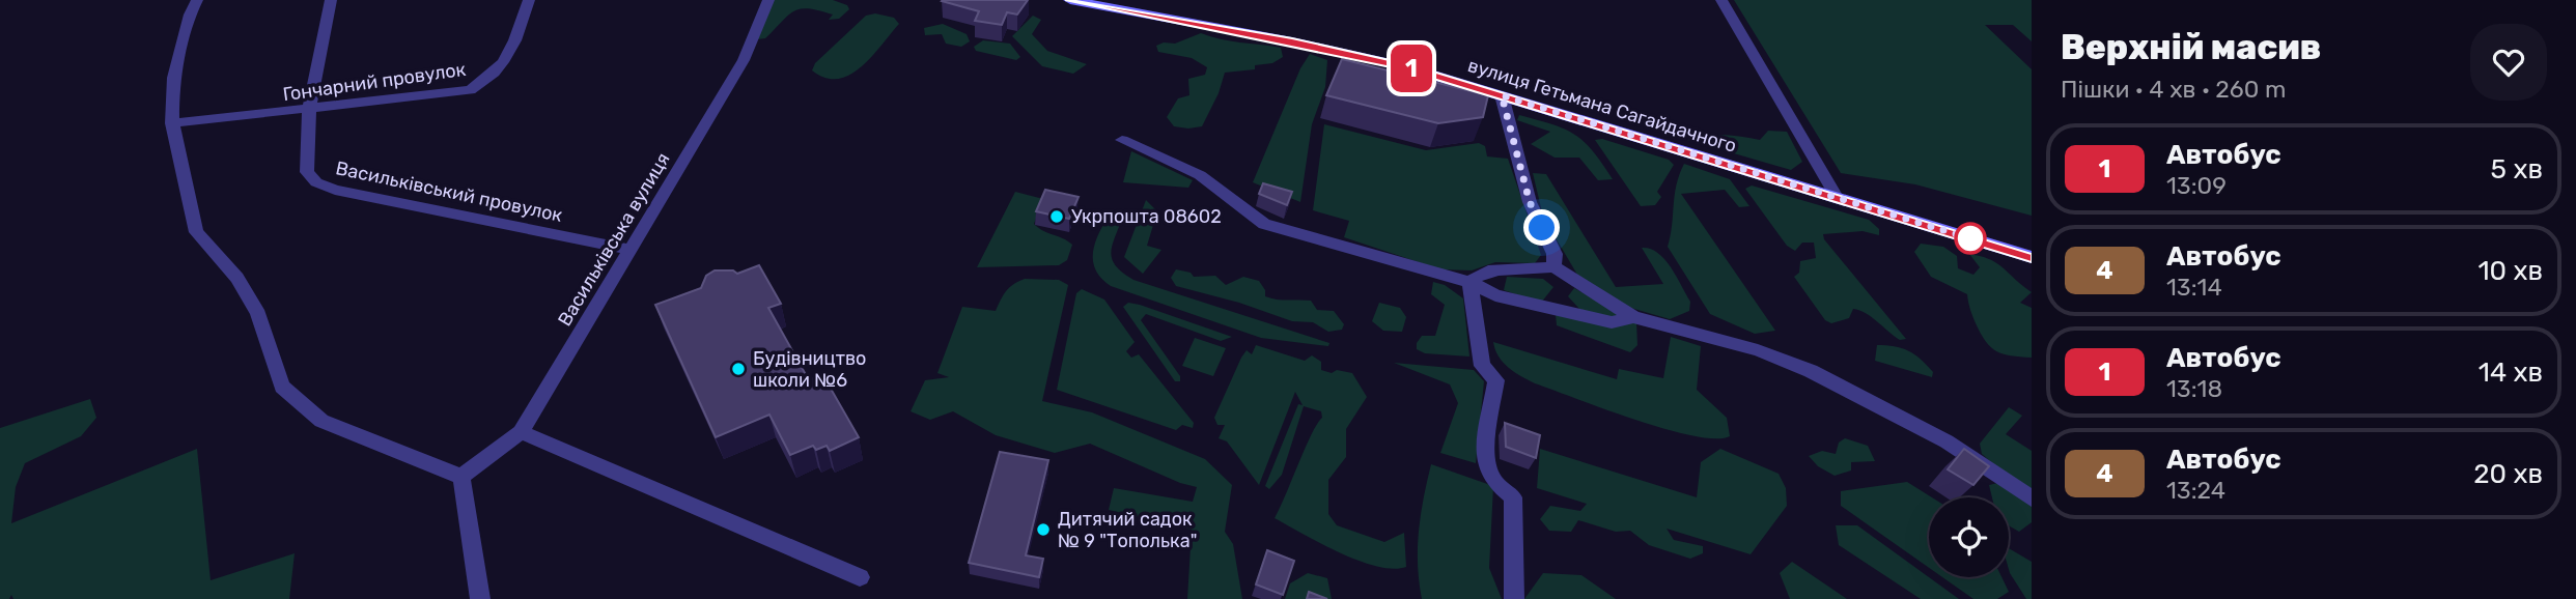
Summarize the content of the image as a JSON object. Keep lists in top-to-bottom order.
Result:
{
  "streets": {
    "main road": ["вулиця Гетьмана Сагайдачного"],
    "street": ["Гончарний провулок", "Васильківський провулок", "Васильківська вулиця"]
  },
  "crossings": [
    ["Гончарний провулок", "Васильківський провулок"],
    ["Васильківський провулок", "Васильківська вулиця"]
  ],
  "places": ["Укрпошта 08602", "Будівництво школи №6", "Дитячий садок № 9 \"Тополька\""],
  "lines": ["bus line 1"],
  "page": {
    "on_map": "1",
    "heading": ["Верхній масив", "Пішки · 4 хв · 260 m"],
    "list": [
      {
        "mark": "1",
        "name": "Автобус",
        "note": "13:09",
        "value": "5 хв"
      },
      {
        "mark": "4",
        "name": "Автобус",
        "note": "13:14",
        "value": "10 хв"
      },
      {
        "mark": "1",
        "name": "Автобус",
        "note": "13:18",
        "value": "14 хв"
      },
      {
        "mark": "4",
        "name": "Автобус",
        "note": "13:24",
        "value": "20 хв"
      }
    ]
  }
}
